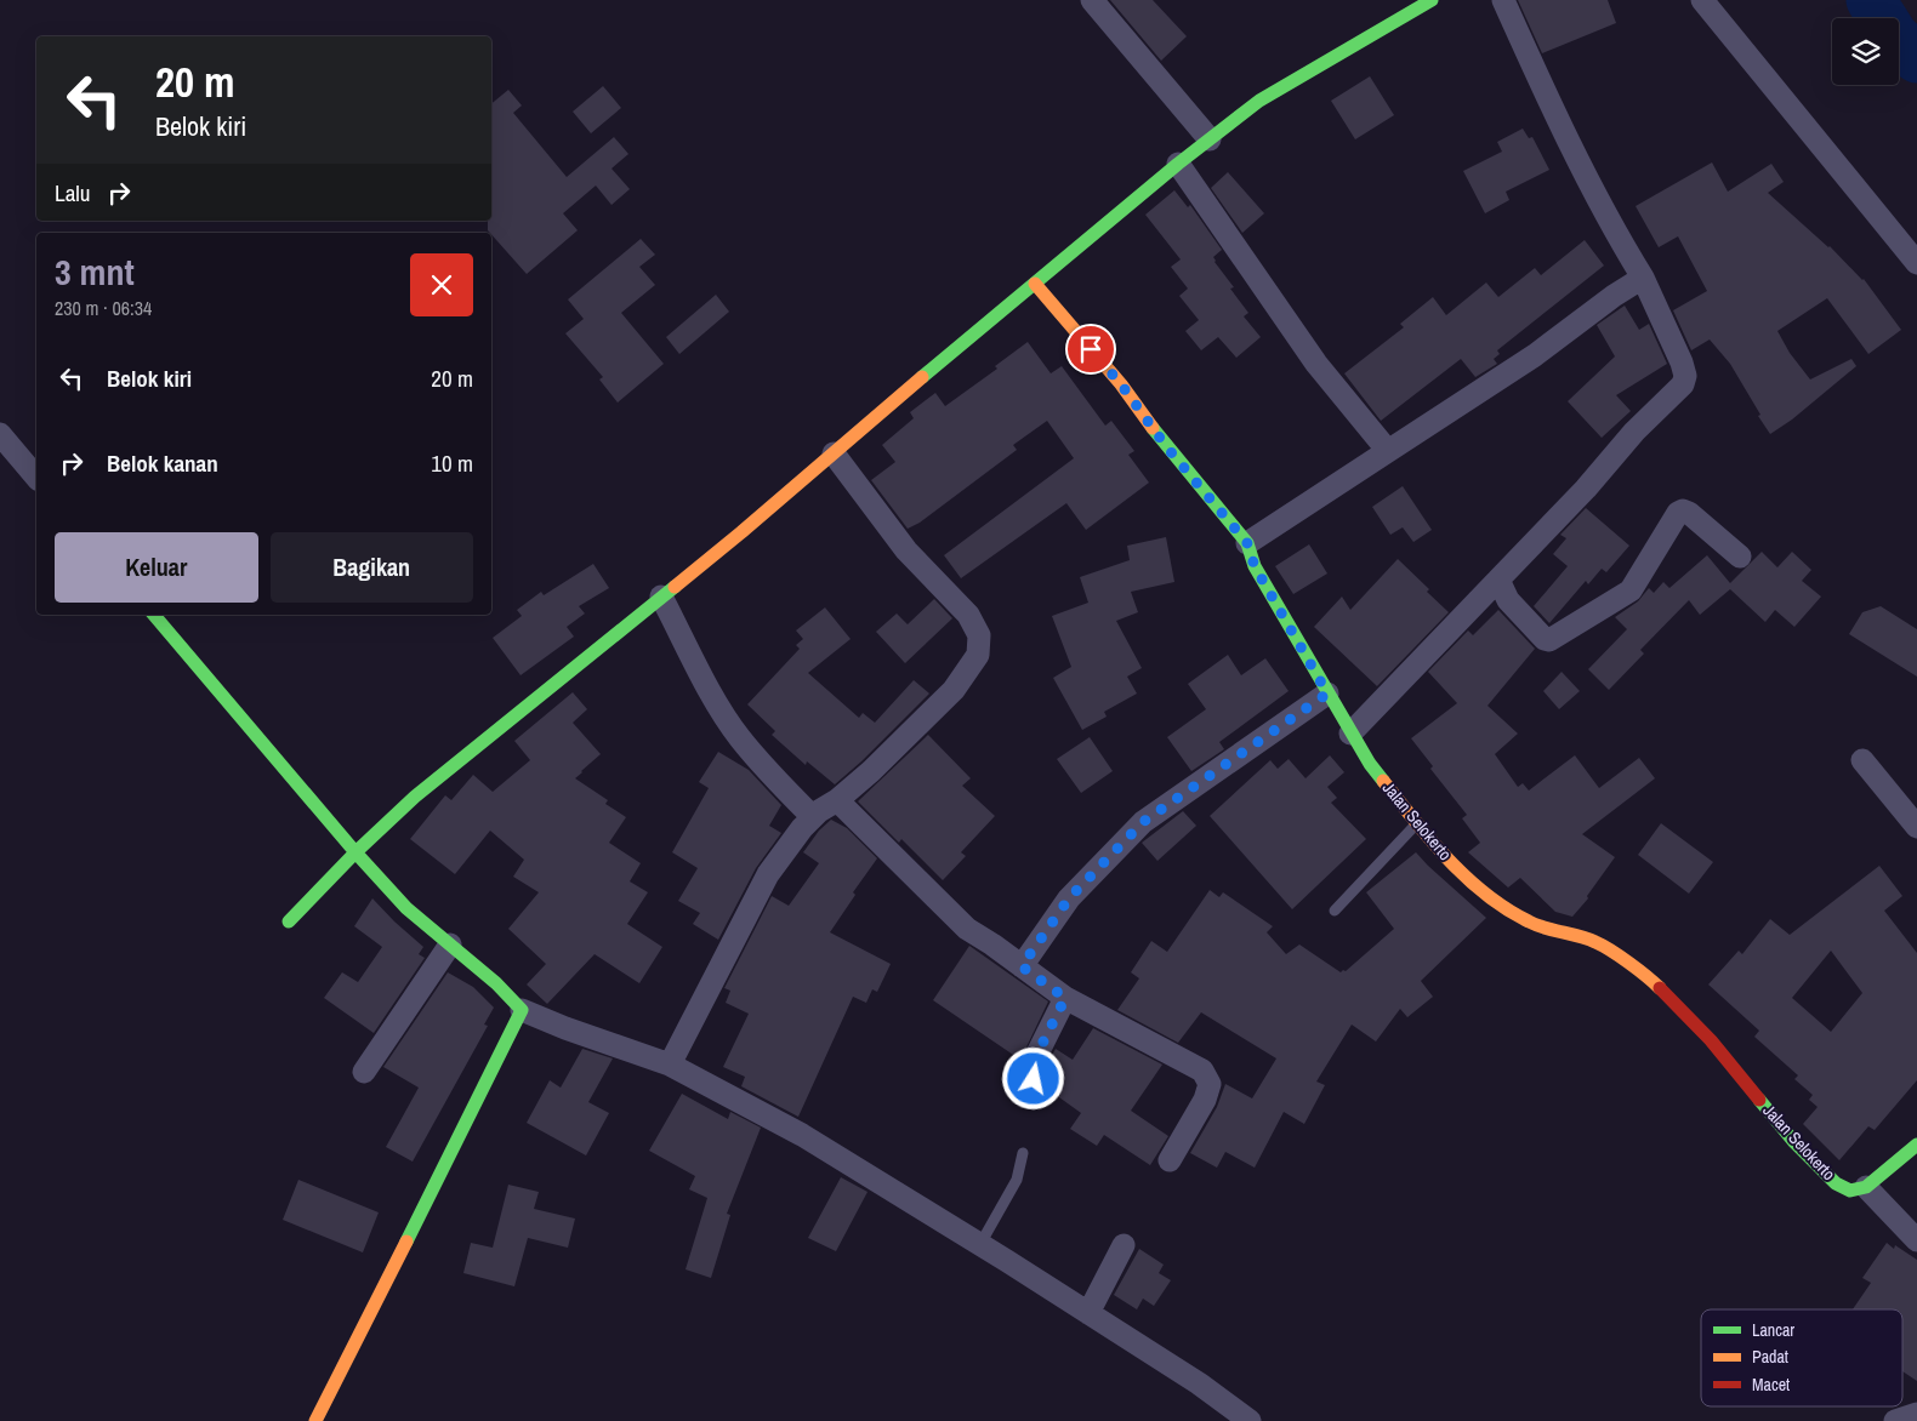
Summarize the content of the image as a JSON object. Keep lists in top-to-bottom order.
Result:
{
  "streets": {
    "street": ["Jalan Selokerto"]
  },
  "legend": ["Lancar", "Padat", "Macet"],
  "page": {
    "turn": ["20 m", "Belok kiri"],
    "then": "Lalu",
    "heading": ["3 mnt", "230 m · 06:34"],
    "list": [
      {
        "name": "Belok kiri",
        "value": "20 m"
      },
      {
        "name": "Belok kanan",
        "value": "10 m"
      }
    ],
    "buttons": ["Keluar", "Bagikan"]
  }
}
